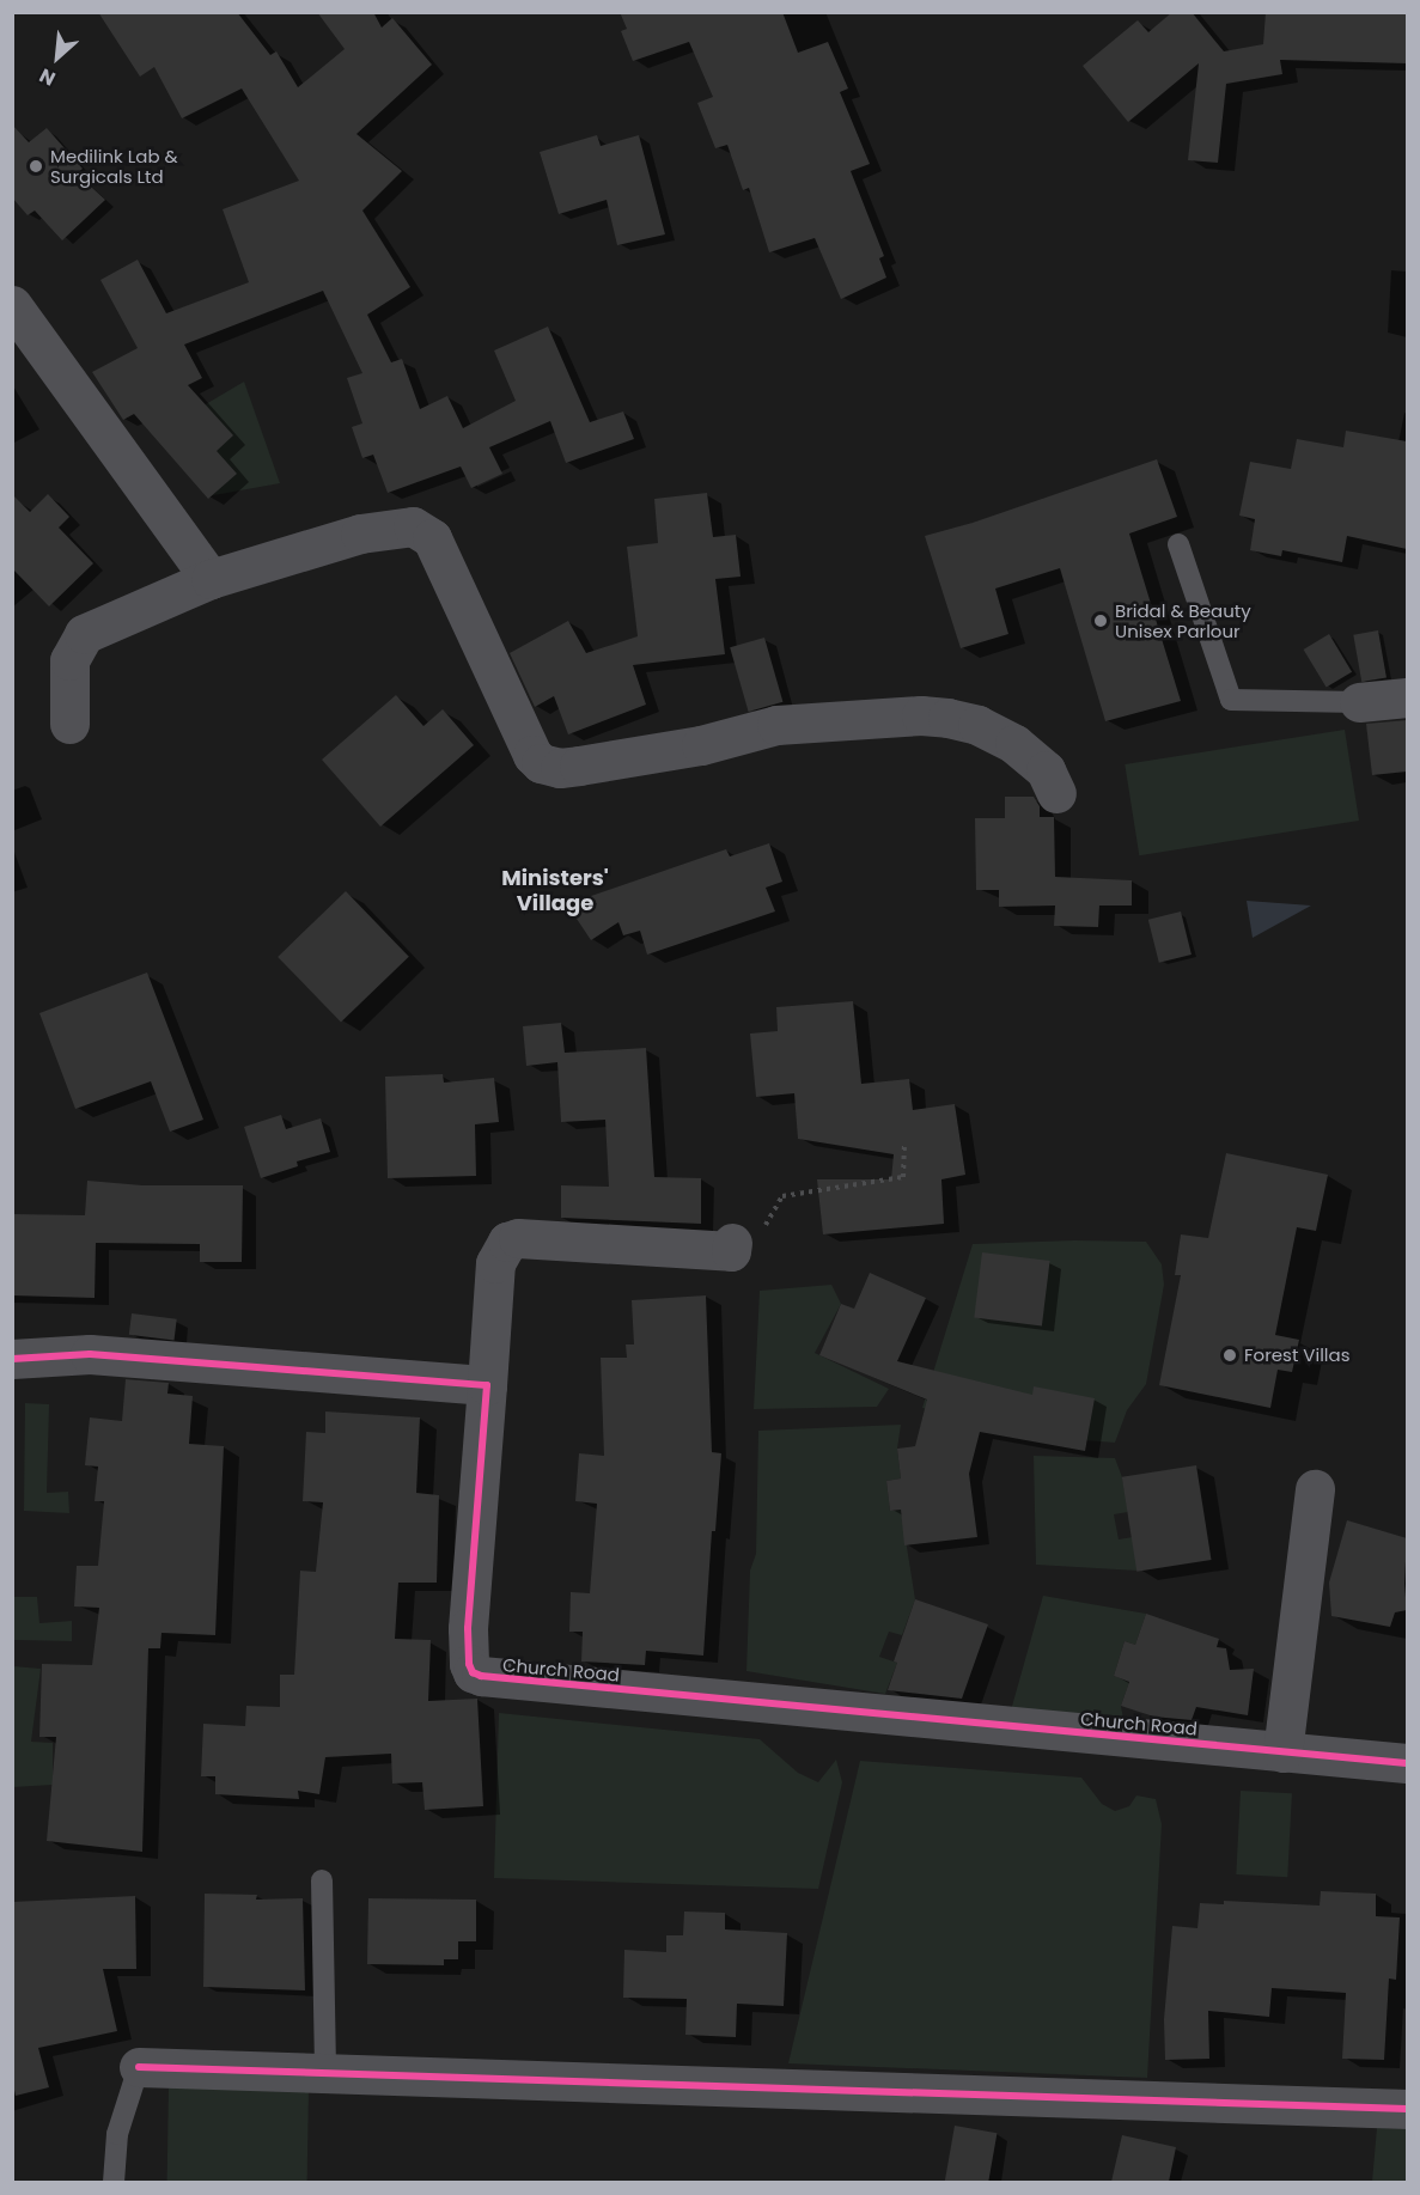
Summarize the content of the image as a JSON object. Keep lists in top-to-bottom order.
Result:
{
  "streets": {
    "street": ["Church Road"]
  },
  "districts": ["Ministers' Village"],
  "places": ["Medilink Lab & Surgicals Ltd", "Bridal & Beauty Unisex Parlour", "Forest Villas"],
  "north": "bottom left"
}
